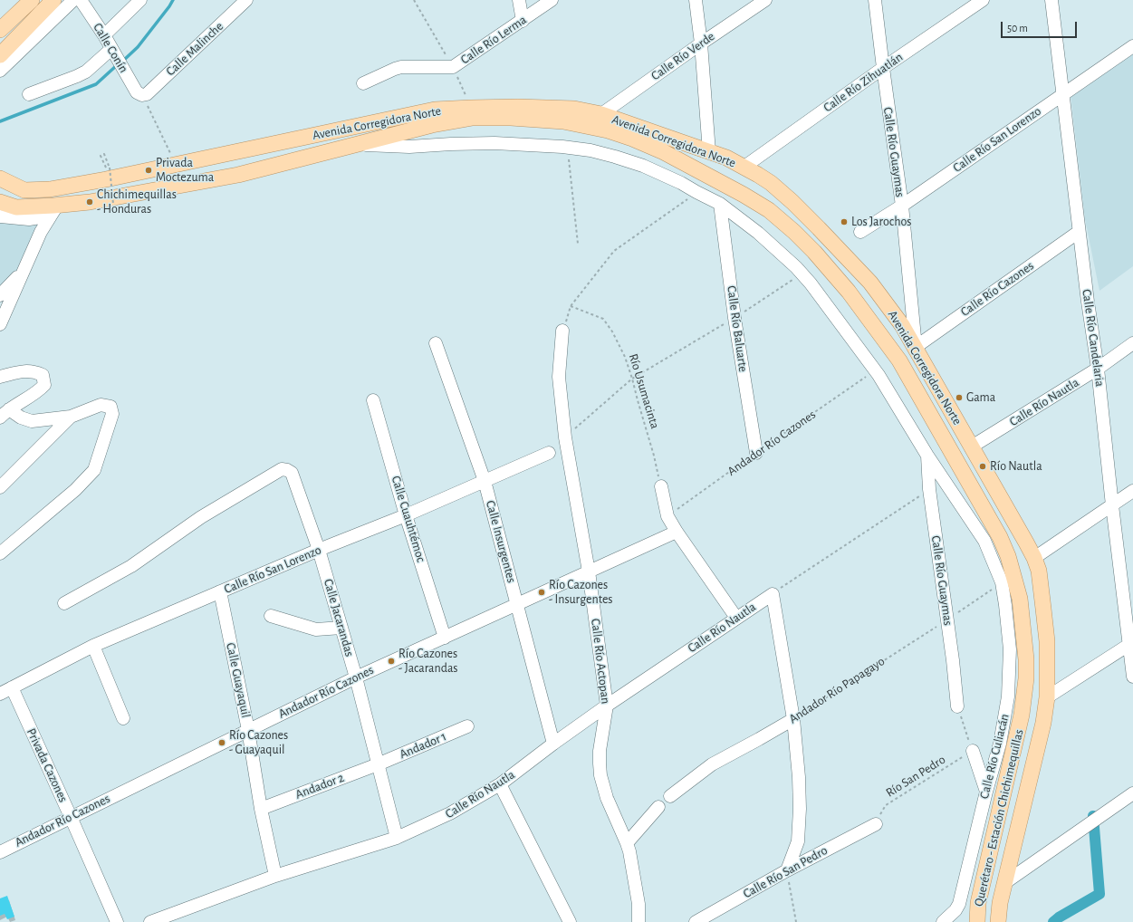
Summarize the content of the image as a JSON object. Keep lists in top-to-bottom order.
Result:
{
  "streets": {
    "main road": ["Avenida Corregidora Norte", "Querétaro - Estación Chichimequillas"],
    "street": [
      "Calle Río Lerma",
      "Calle Conín",
      "Calle Malinche",
      "Calle Río Verde",
      "Calle Río Zihuatlán",
      "Calle Río San Lorenzo",
      "Calle Río Guaymas",
      "Calle Río Cazones",
      "Calle Río Baluarte",
      "Calle Río Candelaria",
      "Calle Río Nautla",
      "Andador Río Cazones",
      "Calle Cuauhtémoc",
      "Calle Insurgentes",
      "Calle Jacarandas",
      "Calle Río Actopan",
      "Calle Guayaquil",
      "Andador Río Papagayo",
      "Andador 1",
      "Calle Río Culiacán",
      "Privada Cazones",
      "Andador 2",
      "Calle Río San Pedro"
    ],
    "path": ["Río Usumacinta", "Río San Pedro"]
  },
  "crossings": [
    ["Calle Conín", "Calle Malinche"],
    ["Calle Río Verde", "Avenida Corregidora Norte"],
    ["Calle Río Zihuatlán", "Avenida Corregidora Norte"],
    ["Calle Río Zihuatlán", "Calle Río Guaymas"],
    ["Avenida Corregidora Norte", "Calle Río Guaymas"],
    ["Avenida Corregidora Norte", "Calle Río Cazones"],
    ["Avenida Corregidora Norte", "Calle Río Nautla"],
    ["Avenida Corregidora Norte", "Calle Río Culiacán"],
    ["Avenida Corregidora Norte", "Querétaro - Estación Chichimequillas"],
    ["Calle Río San Lorenzo", "Calle Río Guaymas"],
    ["Calle Río San Lorenzo", "Calle Río Candelaria"],
    ["Calle Río San Lorenzo", "Calle Cuauhtémoc"],
    ["Calle Río San Lorenzo", "Calle Insurgentes"],
    ["Calle Río San Lorenzo", "Calle Jacarandas"],
    ["Calle Río San Lorenzo", "Calle Guayaquil"],
    ["Calle Río San Lorenzo", "Privada Cazones"],
    ["Calle Río Guaymas", "Calle Río Cazones"],
    ["Calle Río Guaymas", "Andador Río Papagayo"],
    ["Calle Río Guaymas", "Calle Río Culiacán"],
    ["Calle Río Cazones", "Calle Río Candelaria"],
    ["Calle Río Baluarte", "Andador Río Cazones"],
    ["Calle Río Baluarte", "Calle Río Culiacán"],
    ["Calle Río Candelaria", "Calle Río Nautla"],
    ["Calle Río Nautla", "Calle Insurgentes"],
    ["Calle Río Nautla", "Calle Jacarandas"],
    ["Calle Río Nautla", "Calle Río Actopan"],
    ["Calle Río Nautla", "Calle Guayaquil"],
    ["Andador Río Cazones", "Calle Cuauhtémoc"],
    ["Andador Río Cazones", "Calle Insurgentes"],
    ["Andador Río Cazones", "Calle Jacarandas"],
    ["Andador Río Cazones", "Calle Río Actopan"],
    ["Andador Río Cazones", "Calle Guayaquil"],
    ["Andador Río Cazones", "Calle Río Culiacán"],
    ["Andador Río Cazones", "Privada Cazones"],
    ["Calle Jacarandas", "Andador 1"],
    ["Calle Jacarandas", "Andador 2"],
    ["Calle Guayaquil", "Andador 2"],
    ["Andador Río Papagayo", "Calle Río Culiacán"],
    ["Andador 1", "Andador 2"],
    ["Río San Pedro", "Calle Río San Pedro"]
  ],
  "places": [
    "Privada Moctezuma",
    "Chichimequillas - Honduras",
    "Los Jarochos",
    "Gama",
    "Río Nautla",
    "Río Cazones - Insurgentes",
    "Río Cazones - Jacarandas",
    "Río Cazones - Guayaquil"
  ],
  "scale_bar": "50 m"
}
